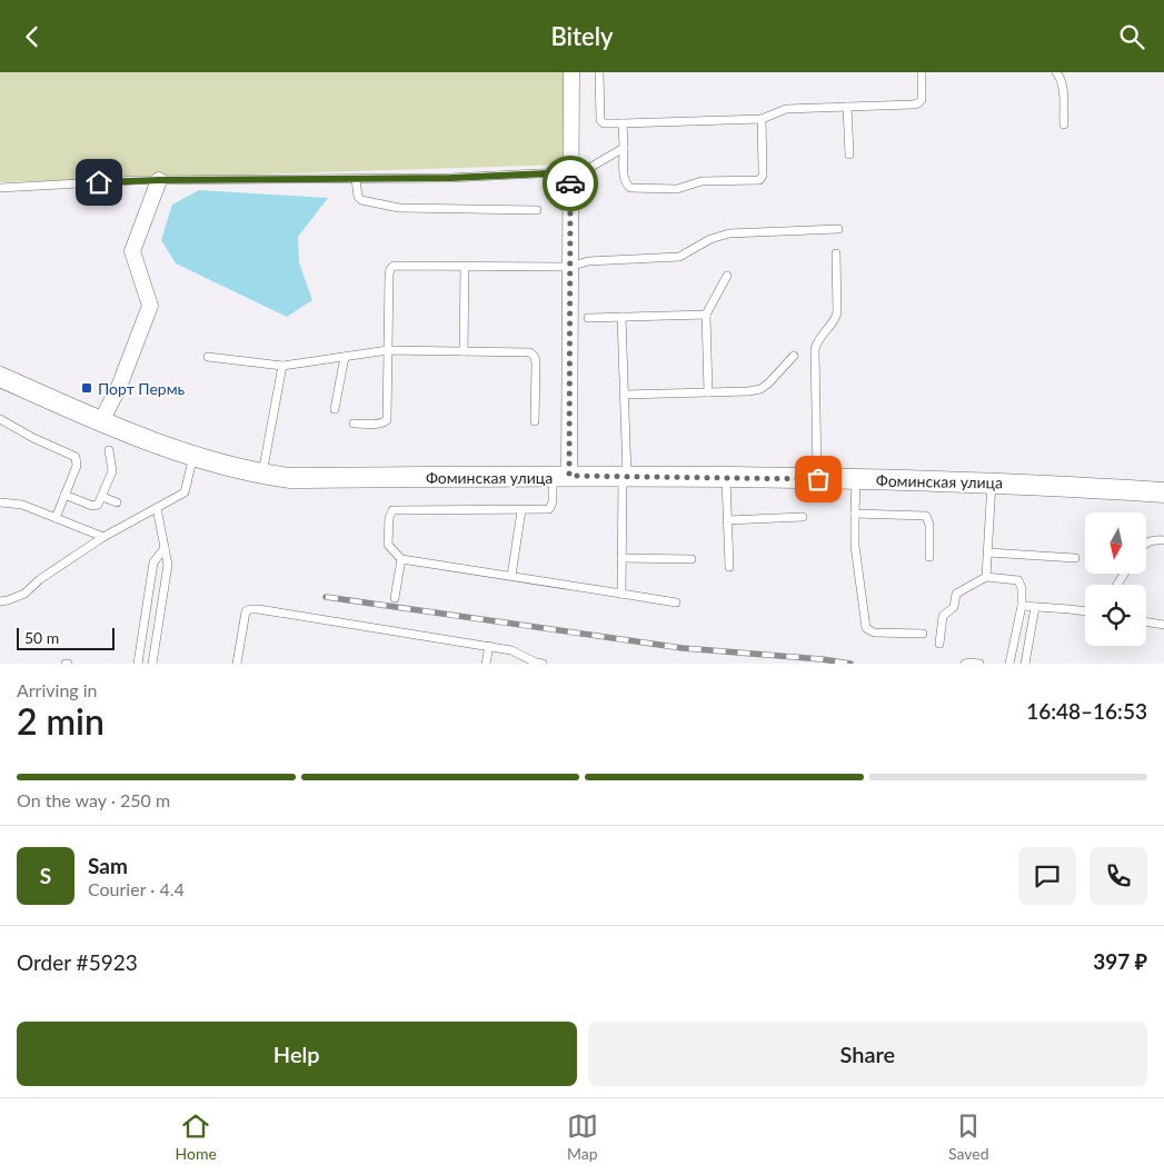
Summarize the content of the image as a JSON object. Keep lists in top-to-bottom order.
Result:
{
  "streets": {
    "street": ["Фоминская улица"]
  },
  "places": {
    "transit": ["Порт Пермь"]
  },
  "scale_bar": "50 m",
  "north": "bottom",
  "page": {
    "header": "Bitely",
    "scale": "50 m",
    "heading": ["2 min", "Arriving in", "16:48–16:53"],
    "panel": [
      "Sam",
      "Courier · 4.4",
      "Order #5923",
      "397 ₽"
    ],
    "bar": "On the way · 250 m",
    "round": "S",
    "buttons": ["Help", "Share"],
    "tabs": ["Home", "Map", "Saved"]
  }
}
